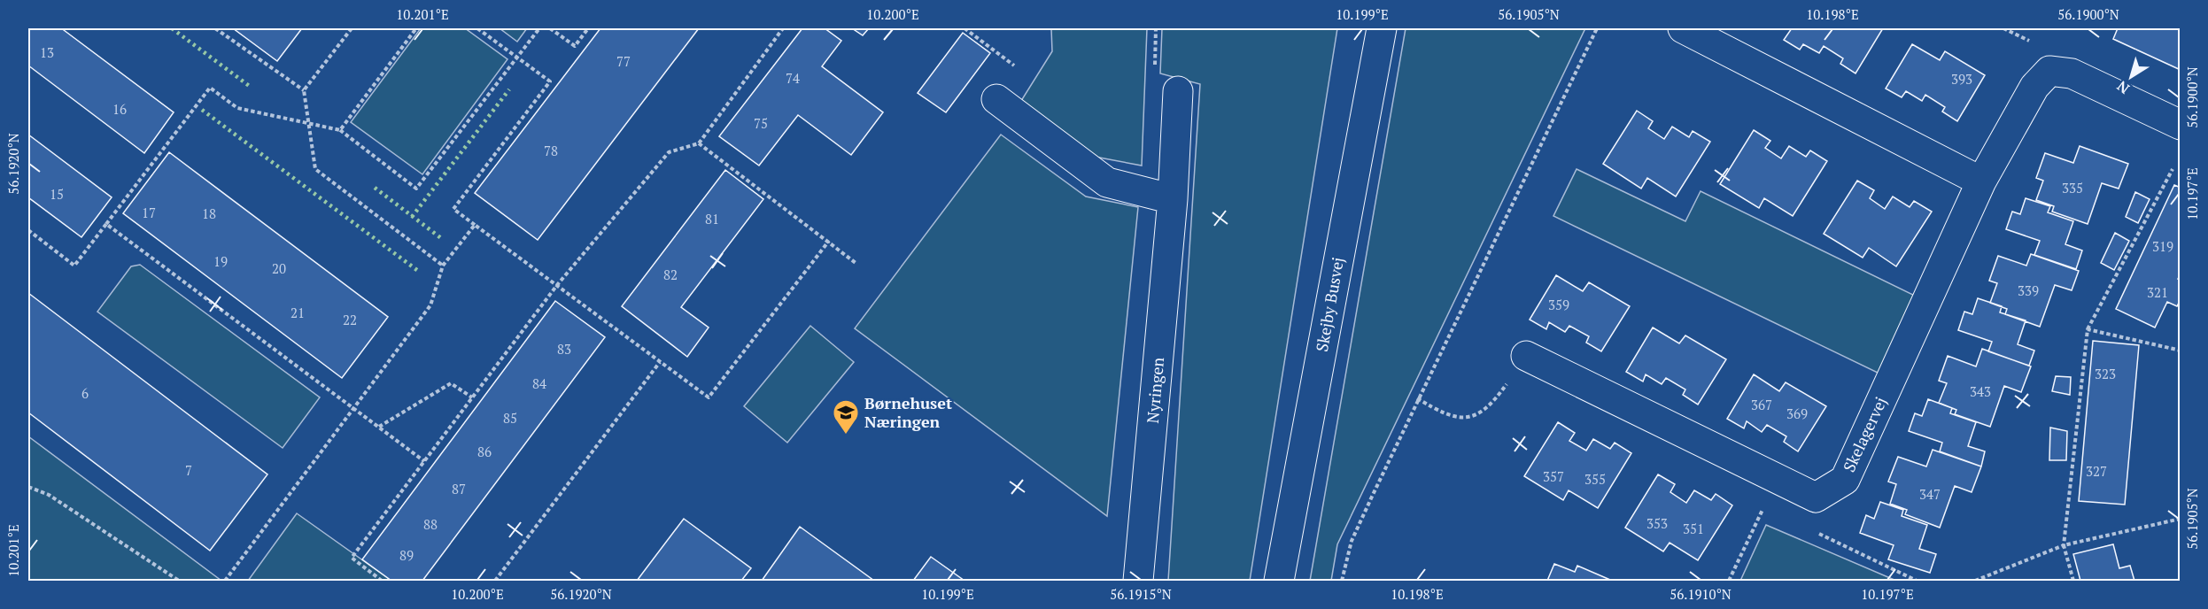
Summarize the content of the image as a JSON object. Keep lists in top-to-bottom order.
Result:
{
  "streets": {
    "street": ["Skejby Busvej", "Nyringen", "Skelagervej"]
  },
  "places": {
    "school or university": ["Børnehuset Næringen"]
  },
  "house_numbers": [
    "13",
    "77",
    "74",
    "393",
    "16",
    "75",
    "78",
    "335",
    "15",
    "17",
    "18",
    "81",
    "319",
    "19",
    "20",
    "82",
    "339",
    "321",
    "359",
    "21",
    "22",
    "83",
    "323",
    "84",
    "343",
    "6",
    "367",
    "369",
    "85",
    "86",
    "7",
    "327",
    "357",
    "355",
    "87",
    "347",
    "353",
    "88",
    "351",
    "89"
  ],
  "north": "bottom left",
  "coordinates": [
    "10.201°E",
    "10.200°E",
    "10.199°E",
    "56.1905°N",
    "10.198°E",
    "56.1900°N",
    "56.1920°N",
    "10.197°E",
    "56.1915°N",
    "56.1910°N"
  ]
}
